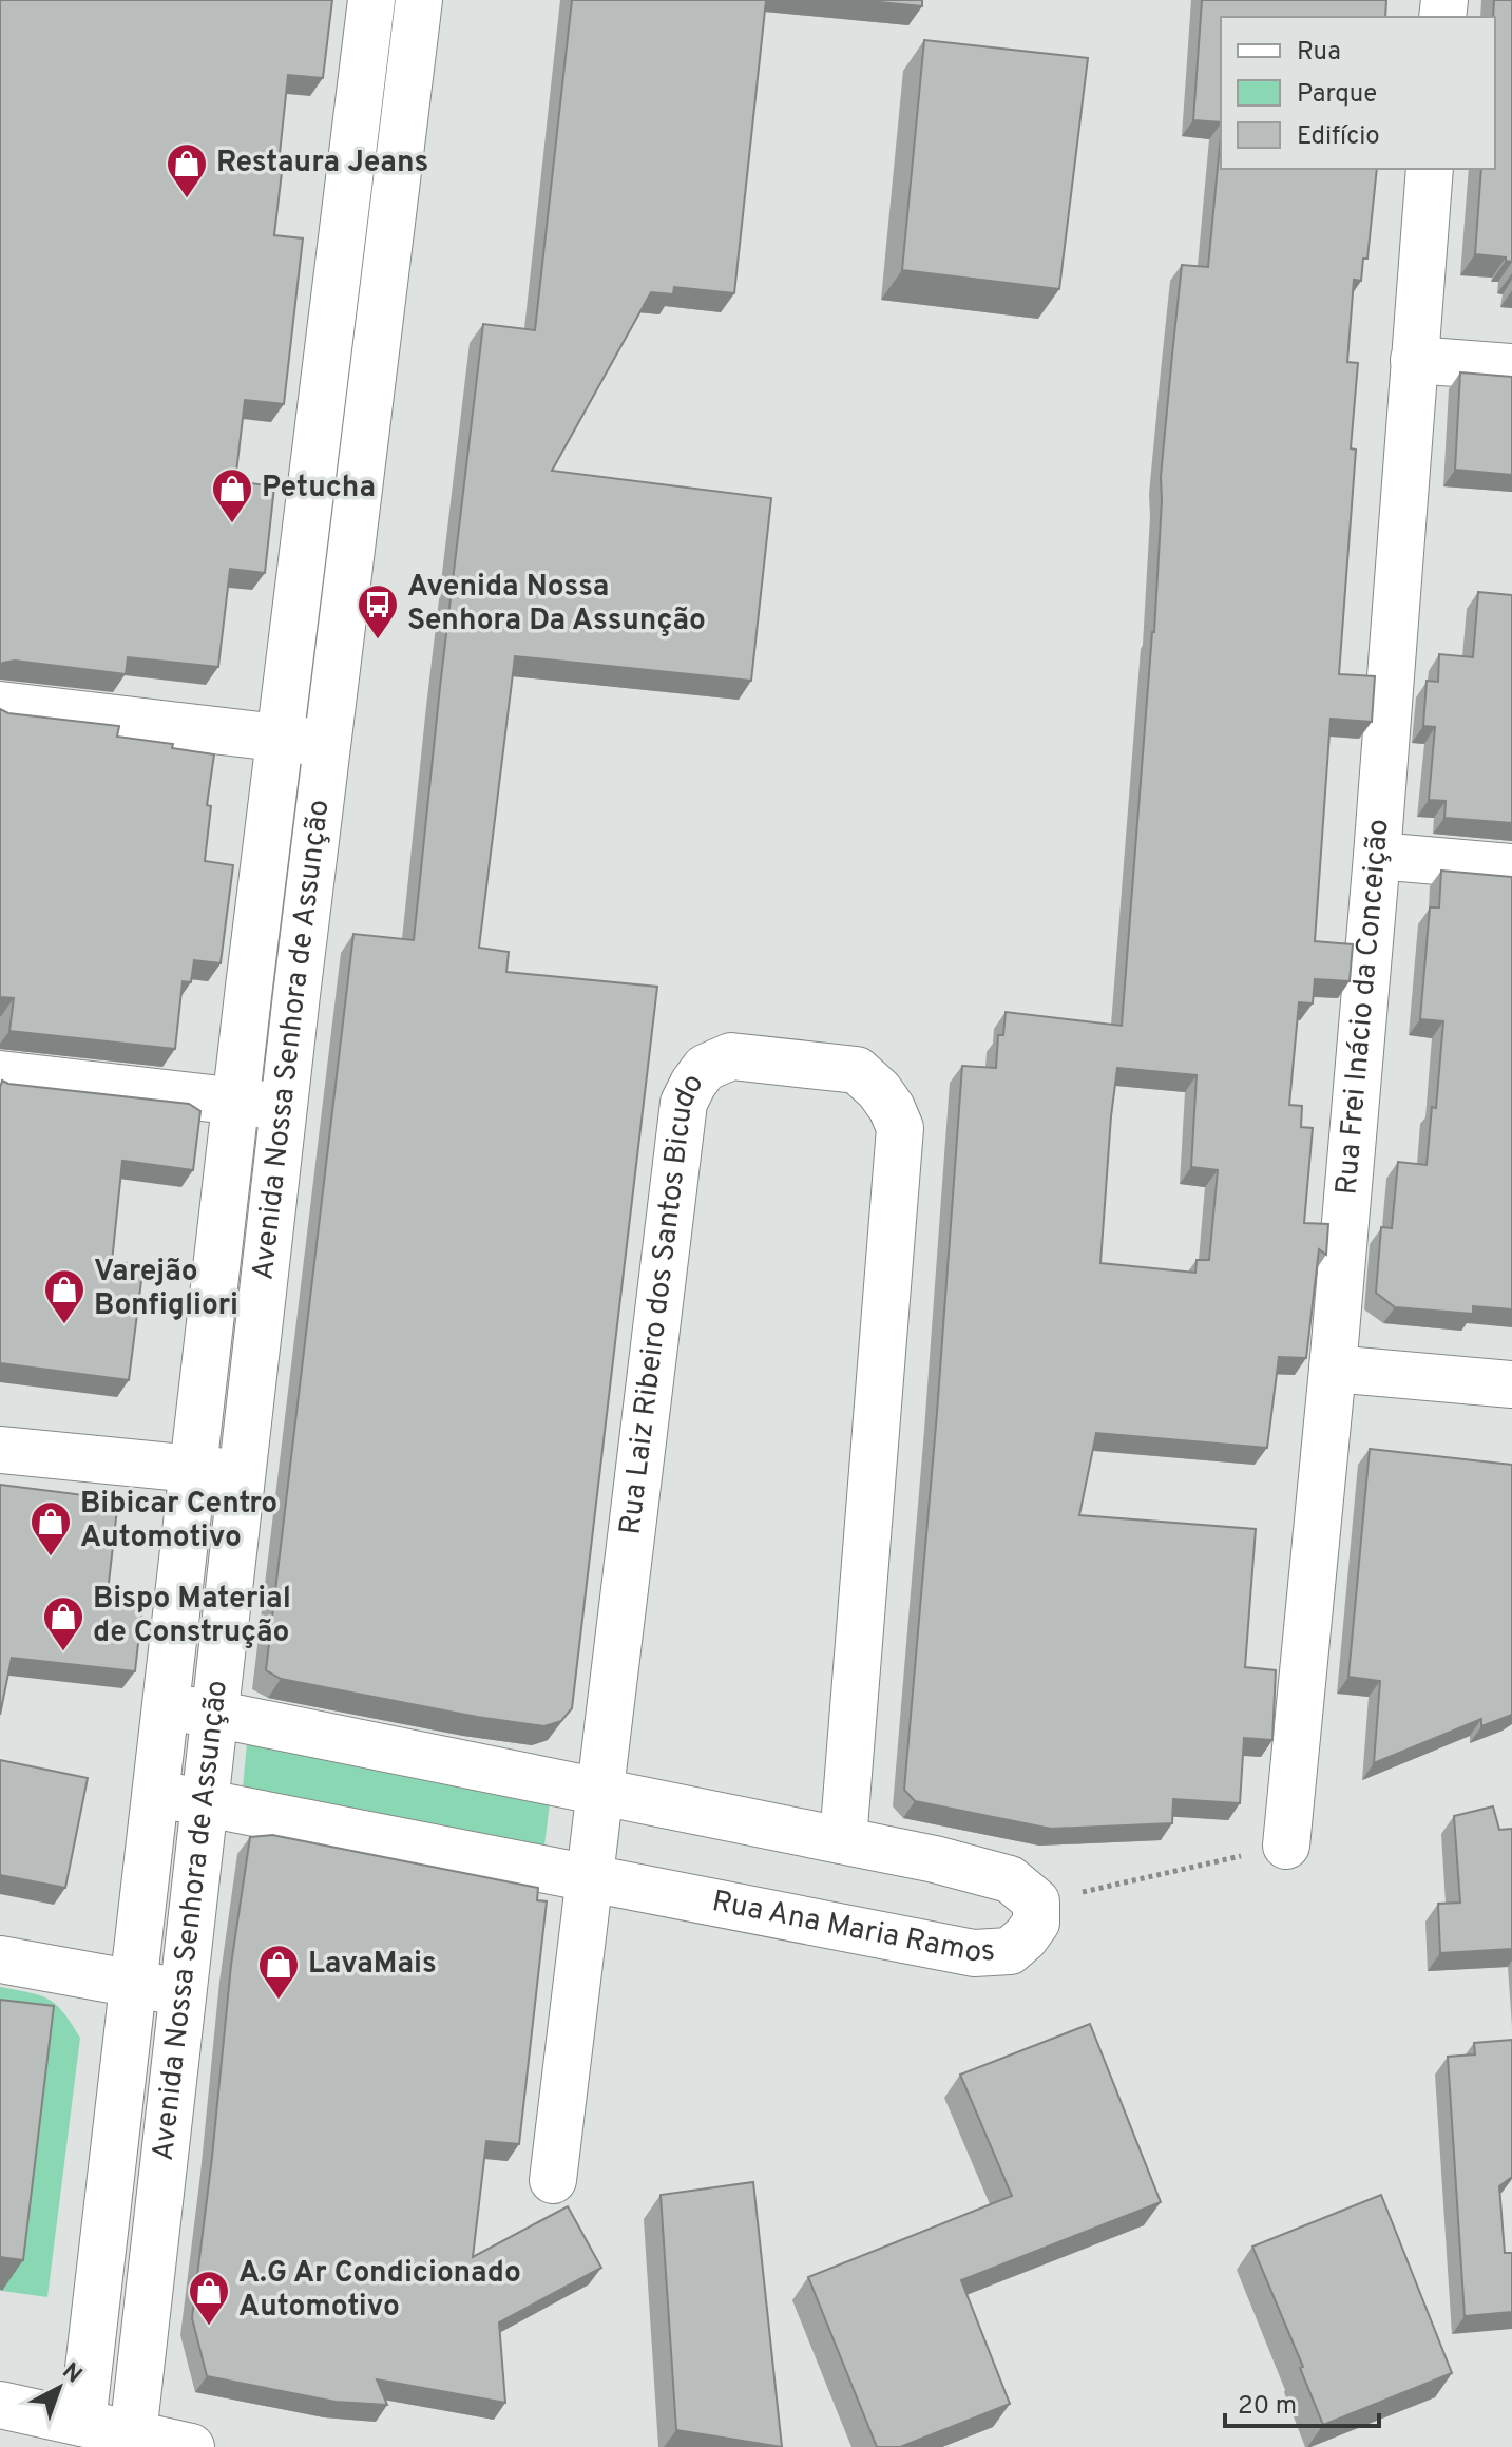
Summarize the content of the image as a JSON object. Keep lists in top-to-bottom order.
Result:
{
  "streets": {
    "street": [
      "Rua Frei Inácio da Conceição",
      "Avenida Nossa Senhora de Assunção",
      "Rua Laiz Ribeiro dos Santos Bicudo",
      "Rua Ana Maria Ramos"
    ]
  },
  "crossings": [
    ["Avenida Nossa Senhora de Assunção", "Rua Ana Maria Ramos"],
    ["Rua Laiz Ribeiro dos Santos Bicudo", "Rua Ana Maria Ramos"]
  ],
  "places": {
    "shop": [
      "Restaura Jeans",
      "Petucha",
      "Varejão Bonfigliori",
      "Bibicar Centro Automotivo",
      "Bispo Material de Construção",
      "LavaMais",
      "A.G Ar Condicionado Automotivo"
    ],
    "bus stop": ["Avenida Nossa Senhora Da Assunção"]
  },
  "legend": ["Rua", "Parque", "Edifício"],
  "scale_bar": "20 m",
  "north": "top right"
}
